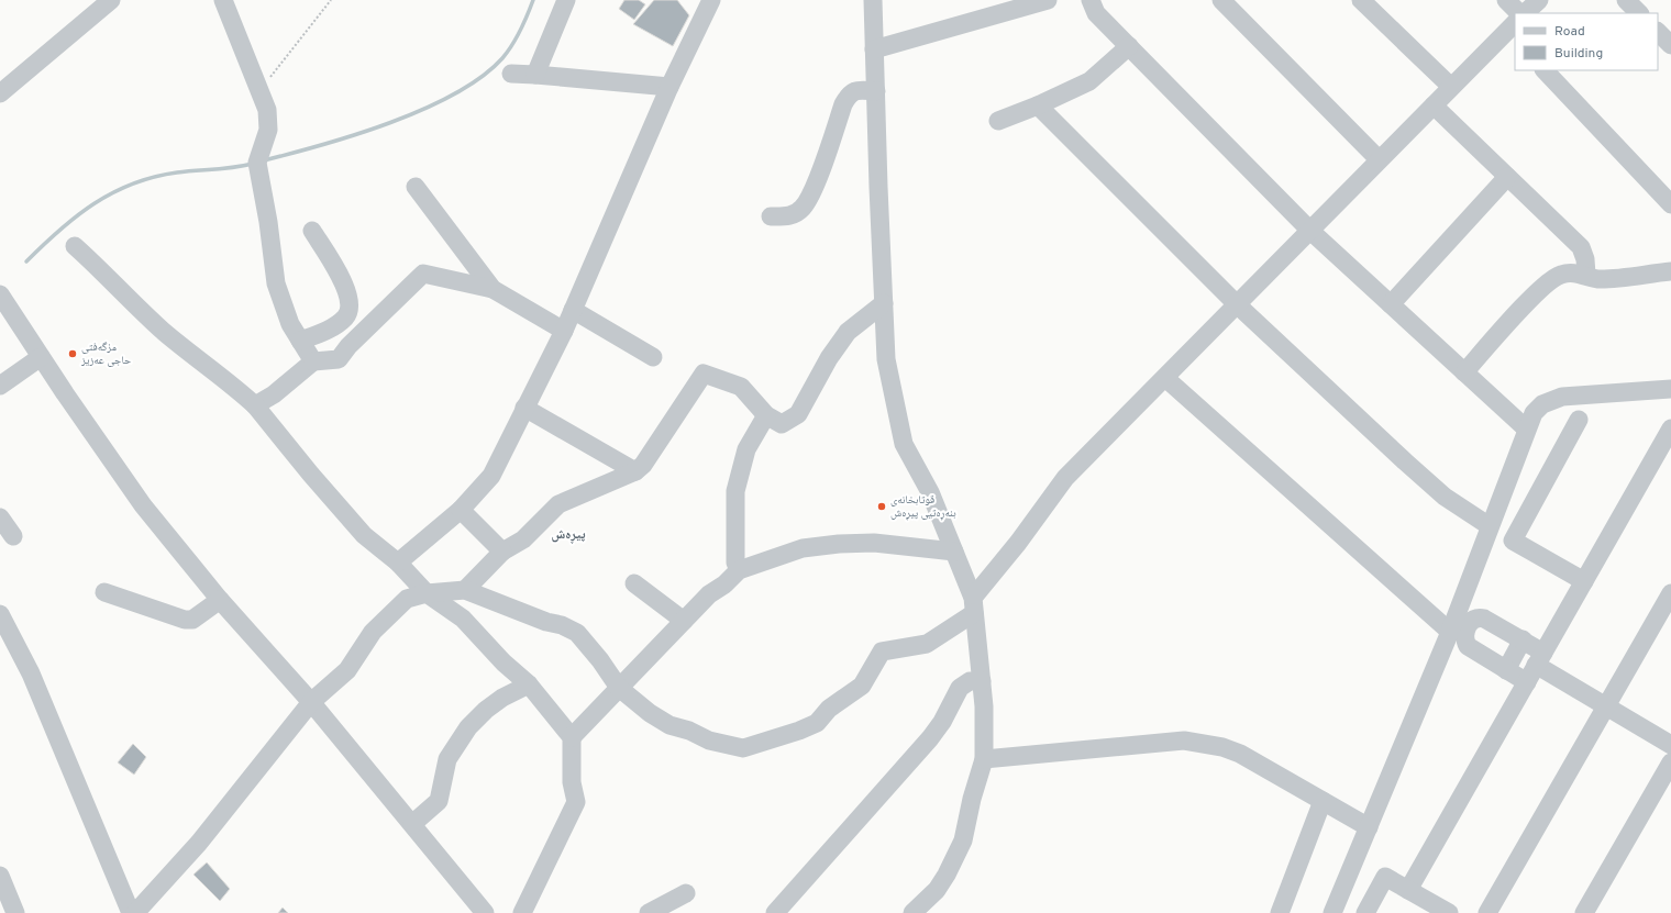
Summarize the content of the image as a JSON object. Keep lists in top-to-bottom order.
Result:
{
  "districts": ["پیڕەش"],
  "places": ["مزگەفتی حاجی عەزیز", "قوتابخانەی بنەڕەتیی پیڕەش"],
  "legend": ["Road", "Building"]
}
